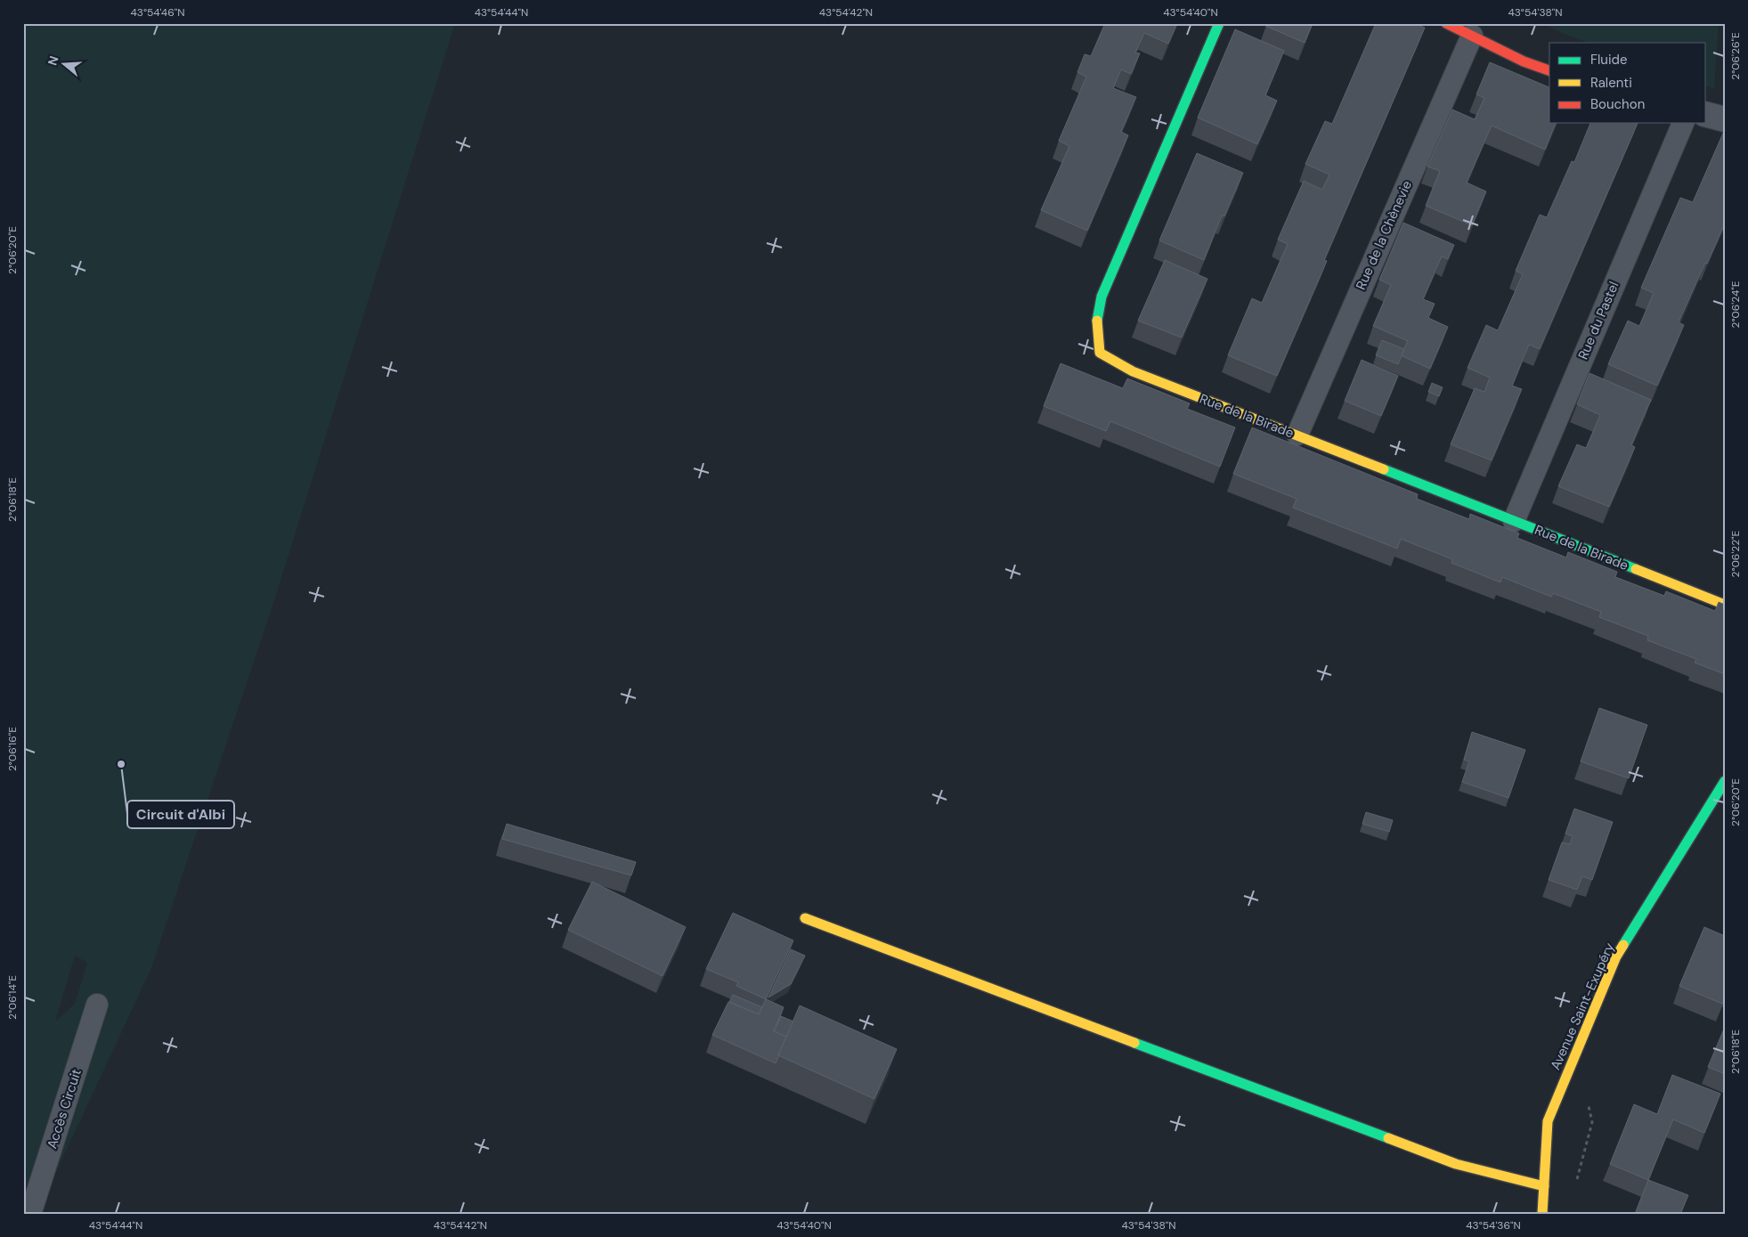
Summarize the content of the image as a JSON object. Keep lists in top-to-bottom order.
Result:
{
  "streets": {
    "street": ["Rue de la Birade", "Avenue Saint-Exupéry"],
    "lane": ["Rue de la Chènevie", "Rue du Pastel", "Accès Circuit"]
  },
  "crossings": [
    ["Rue de la Chènevie", "Rue de la Birade"],
    ["Rue du Pastel", "Rue de la Birade"]
  ],
  "places": ["Circuit d'Albi"],
  "legend": ["Fluide", "Ralenti", "Bouchon"],
  "north": "left",
  "coordinates": [
    "43°54'46\"N",
    "43°54'44\"N",
    "43°54'42\"N",
    "43°54'40\"N",
    "43°54'38\"N",
    "2°06'26\"E",
    "2°06'20\"E",
    "2°06'24\"E",
    "2°06'18\"E",
    "2°06'22\"E",
    "2°06'16\"E",
    "2°06'14\"E",
    "43°54'36\"N"
  ]
}
